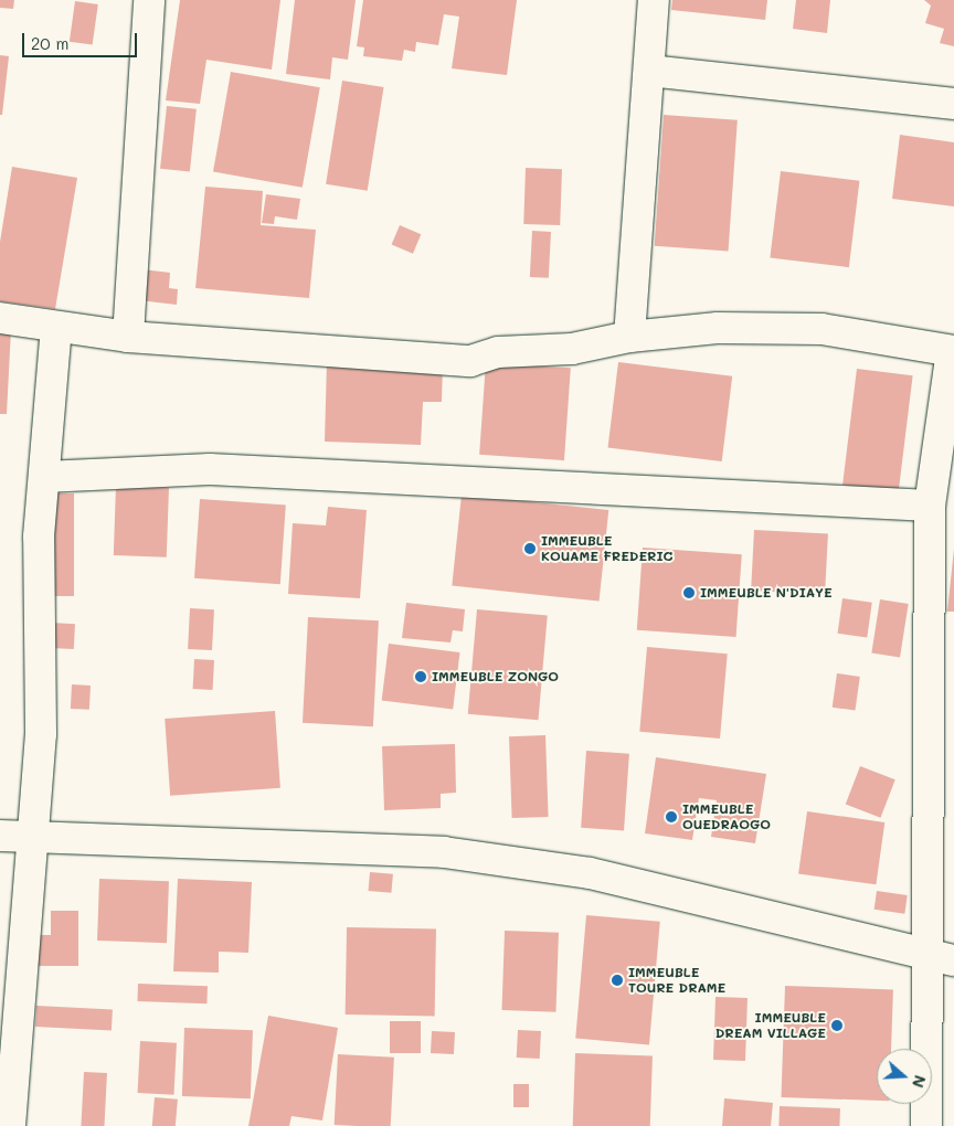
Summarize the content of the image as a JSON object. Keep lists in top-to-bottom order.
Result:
{
  "places": [
    "IMMEUBLE KOUAME FREDERIC",
    "IMMEUBLE N'DIAYE",
    "IMMEUBLE ZONGO",
    "IMMEUBLE OUEDRAOGO",
    "IMMEUBLE TOURE DRAME",
    "IMMEUBLE DREAM VILLAGE"
  ],
  "scale_bar": "20 m",
  "north": "right"
}
